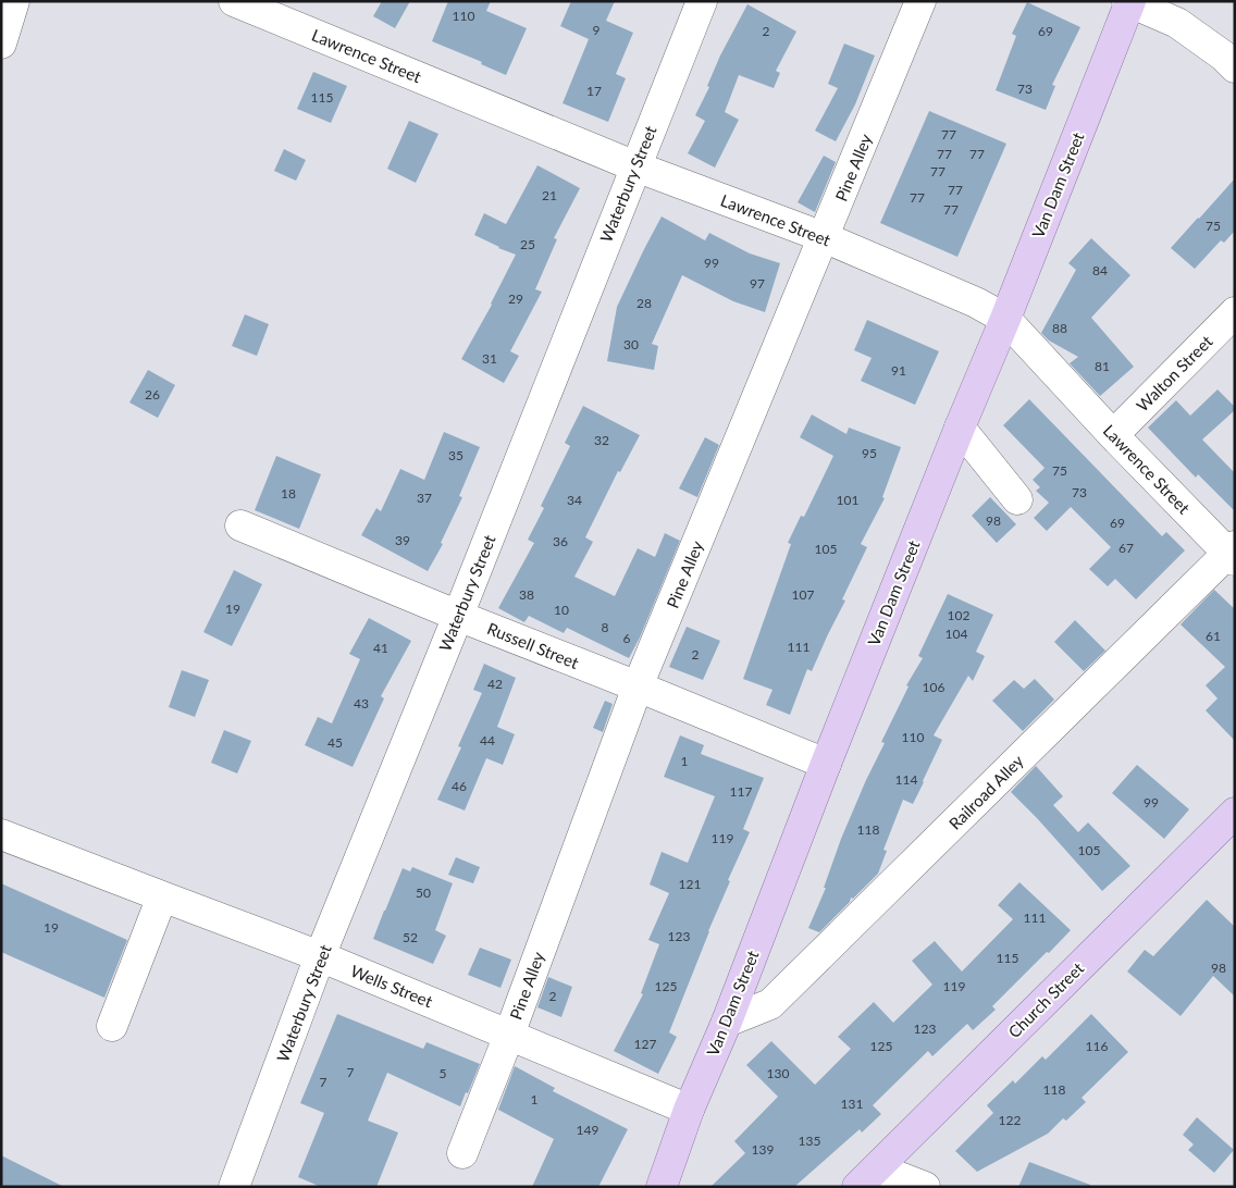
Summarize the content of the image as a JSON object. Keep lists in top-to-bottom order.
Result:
{
  "streets": {
    "main road": ["Van Dam Street", "Church Street"],
    "street": [
      "Lawrence Street",
      "Pine Alley",
      "Waterbury Street",
      "Walton Street",
      "Russell Street",
      "Railroad Alley",
      "Wells Street"
    ]
  },
  "crossings": [
    ["Lawrence Street", "Pine Alley"],
    ["Lawrence Street", "Waterbury Street"],
    ["Lawrence Street", "Van Dam Street"],
    ["Lawrence Street", "Walton Street"],
    ["Lawrence Street", "Railroad Alley"],
    ["Pine Alley", "Russell Street"],
    ["Pine Alley", "Wells Street"],
    ["Waterbury Street", "Russell Street"],
    ["Waterbury Street", "Wells Street"],
    ["Van Dam Street", "Russell Street"],
    ["Van Dam Street", "Railroad Alley"],
    ["Van Dam Street", "Wells Street"]
  ],
  "house_numbers": [
    "110",
    "9",
    "2",
    "69",
    "73",
    "17",
    "115",
    "77",
    "77",
    "77",
    "77",
    "77",
    "21",
    "77",
    "77",
    "75",
    "25",
    "99",
    "84",
    "97",
    "29",
    "28",
    "88",
    "30",
    "31",
    "81",
    "91",
    "26",
    "32",
    "95",
    "35",
    "75",
    "73",
    "18",
    "37",
    "34",
    "101",
    "98",
    "69",
    "39",
    "36",
    "67",
    "105",
    "38",
    "107",
    "19",
    "10",
    "102",
    "8",
    "104",
    "61",
    "6",
    "111",
    "41",
    "2",
    "42",
    "106",
    "43",
    "110",
    "44",
    "45",
    "1",
    "114",
    "46",
    "117",
    "99",
    "118",
    "119",
    "105",
    "121",
    "50",
    "111",
    "19",
    "123",
    "52",
    "115",
    "98",
    "125",
    "119",
    "2",
    "123",
    "127",
    "125",
    "116",
    "7",
    "5",
    "130",
    "7",
    "118",
    "1",
    "131",
    "122",
    "149",
    "135",
    "139"
  ]
}
